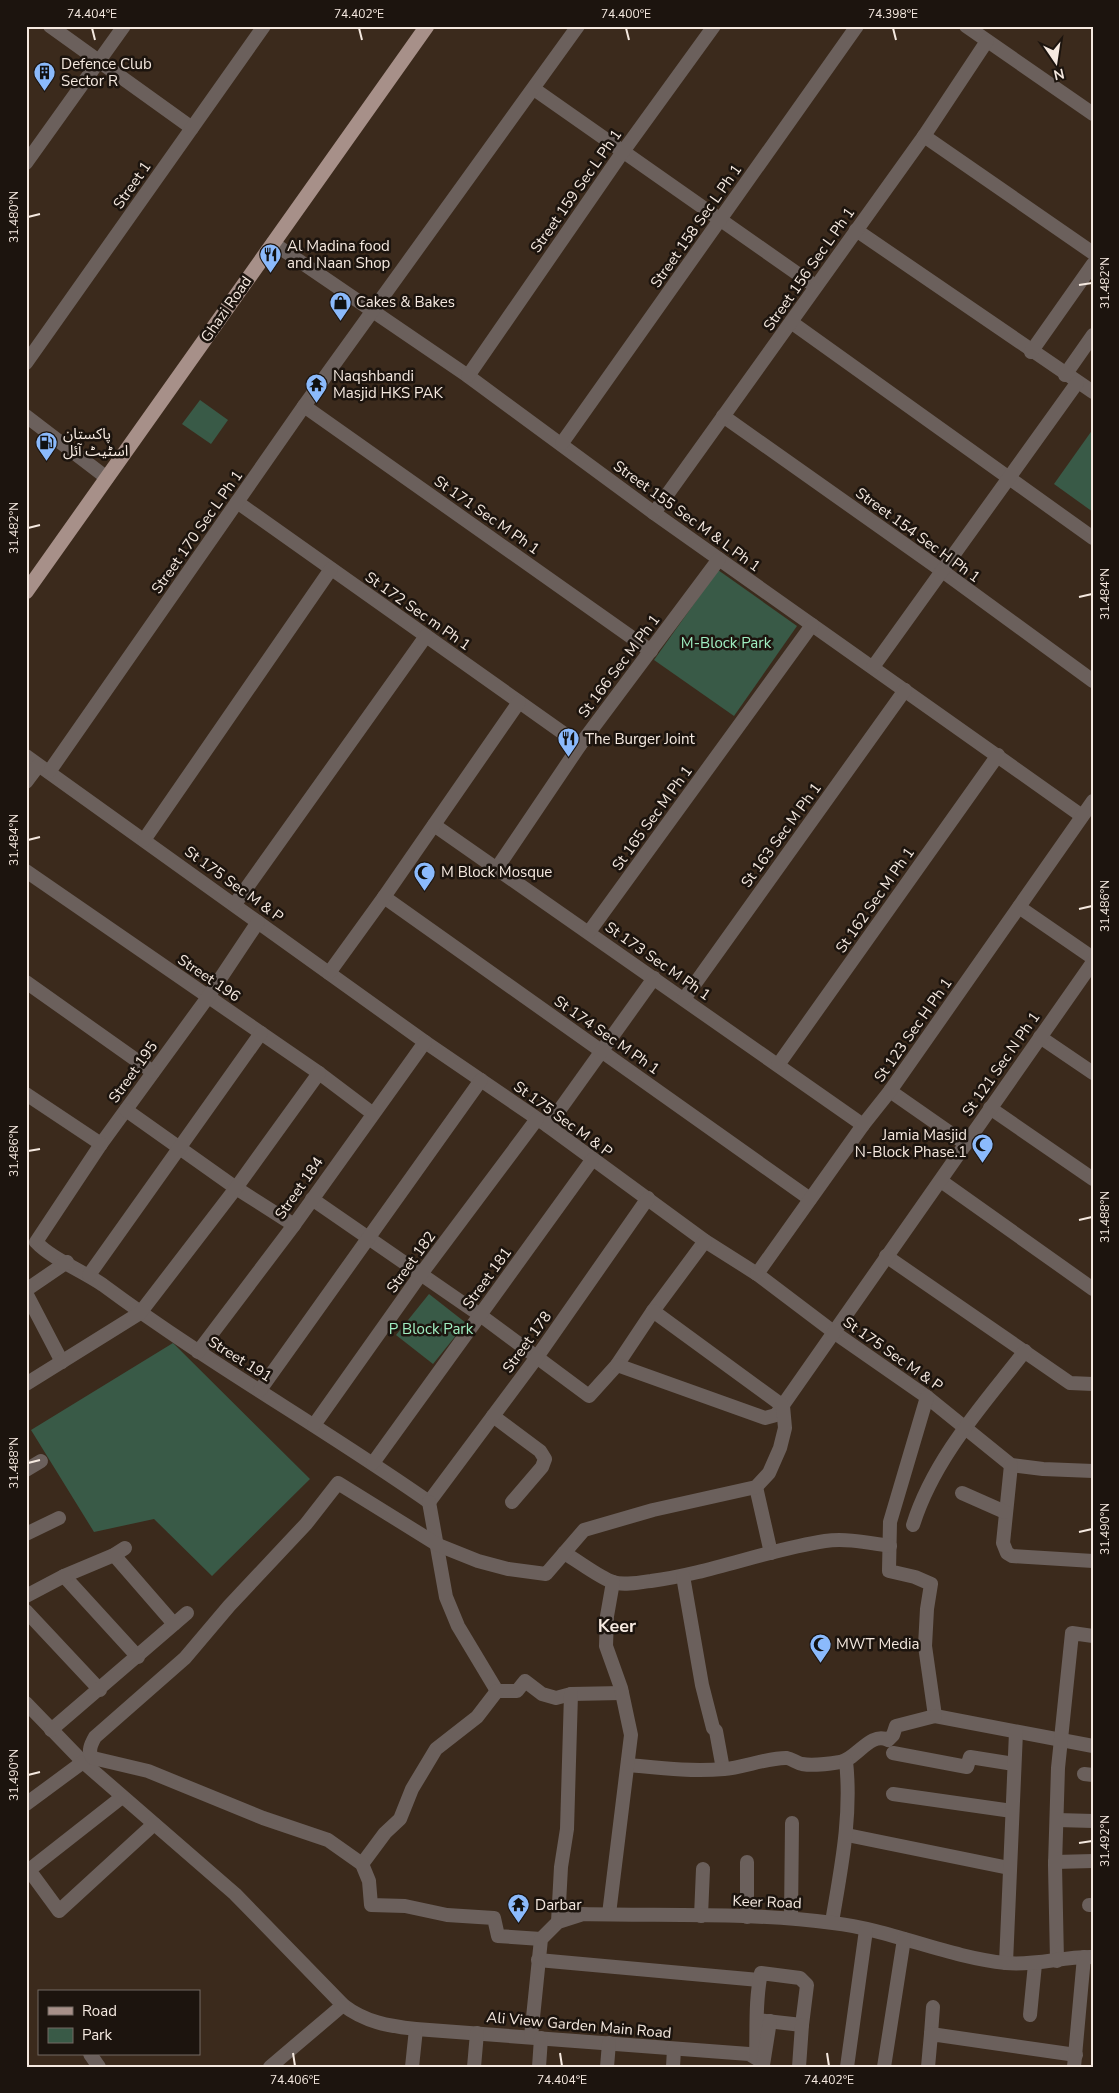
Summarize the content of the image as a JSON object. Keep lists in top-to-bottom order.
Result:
{
  "streets": {
    "main road": ["Ghazi Road"],
    "street": [
      "Street 1",
      "Street 159 Sec L Ph 1",
      "Street 158 Sec L Ph 1",
      "Street 156 Sec L Ph 1",
      "St 171 Sec M Ph 1",
      "Street 155 Sec M & L Ph 1",
      "Street 170 Sec L Ph 1",
      "Street 154 Sec H Ph 1",
      "St 172 Sec m Ph 1",
      "St 166 Sec M Ph 1",
      "St 165 Sec M Ph 1",
      "St 163 Sec M Ph 1",
      "St 175 Sec M & P",
      "St 162 Sec M Ph 1",
      "St 173 Sec M Ph 1",
      "Street 196",
      "St 123 Sec H Ph 1",
      "St 174 Sec M Ph 1",
      "St 121 Sec N Ph 1",
      "Street 195",
      "Street 184",
      "Street 182",
      "Street 181",
      "Street 178",
      "Street 191",
      "Keer Road",
      "Ali View Garden Main Road"
    ]
  },
  "crossings": [
    ["Street 159 Sec L Ph 1", "Street 155 Sec M & L Ph 1"],
    ["Street 158 Sec L Ph 1", "Street 155 Sec M & L Ph 1"],
    ["Street 156 Sec L Ph 1", "Street 155 Sec M & L Ph 1"],
    ["Street 156 Sec L Ph 1", "Street 154 Sec H Ph 1"],
    ["Ghazi Road", "Street 155 Sec M & L Ph 1"],
    ["St 171 Sec M Ph 1", "Street 170 Sec L Ph 1"],
    ["St 171 Sec M Ph 1", "St 166 Sec M Ph 1"],
    ["Street 155 Sec M & L Ph 1", "Street 170 Sec L Ph 1"],
    ["Street 155 Sec M & L Ph 1", "St 166 Sec M Ph 1"],
    ["Street 155 Sec M & L Ph 1", "St 165 Sec M Ph 1"],
    ["Street 155 Sec M & L Ph 1", "St 163 Sec M Ph 1"],
    ["Street 155 Sec M & L Ph 1", "St 162 Sec M Ph 1"],
    ["Street 155 Sec M & L Ph 1", "St 123 Sec H Ph 1"],
    ["Street 170 Sec L Ph 1", "St 172 Sec m Ph 1"],
    ["Street 170 Sec L Ph 1", "St 175 Sec M & P"],
    ["St 172 Sec m Ph 1", "St 166 Sec M Ph 1"],
    ["St 166 Sec M Ph 1", "St 173 Sec M Ph 1"],
    ["St 165 Sec M Ph 1", "St 173 Sec M Ph 1"],
    ["St 163 Sec M Ph 1", "St 173 Sec M Ph 1"],
    ["St 175 Sec M & P", "St 123 Sec H Ph 1"],
    ["St 175 Sec M & P", "St 121 Sec N Ph 1"],
    ["St 175 Sec M & P", "Street 195"],
    ["St 175 Sec M & P", "Street 184"],
    ["St 175 Sec M & P", "Street 182"],
    ["St 175 Sec M & P", "Street 181"],
    ["St 175 Sec M & P", "Street 178"],
    ["St 162 Sec M Ph 1", "St 173 Sec M Ph 1"],
    ["St 173 Sec M Ph 1", "St 123 Sec H Ph 1"],
    ["St 173 Sec M Ph 1", "Street 182"],
    ["Street 196", "Street 195"],
    ["Street 196", "Street 184"],
    ["St 123 Sec H Ph 1", "St 174 Sec M Ph 1"],
    ["St 174 Sec M Ph 1", "Street 182"],
    ["Street 195", "Street 191"],
    ["Street 184", "Street 191"],
    ["Street 182", "Street 191"],
    ["Street 181", "Street 191"],
    ["Street 178", "Street 191"]
  ],
  "districts": ["Keer"],
  "parks": ["M-Block Park", "P Block Park"],
  "places": {
    "building": ["Defence Club Sector R"],
    "restaurant": ["Al Madina food and Naan Shop", "The Burger Joint"],
    "shop": ["Cakes & Bakes"],
    "temple": ["Naqshbandi Masjid HKS PAK", "Darbar"],
    "fuel station": ["پاکستان اسٹیٹ آئل"],
    "mosque": ["M Block Mosque", "Jamia Masjid N-Block Phase.1", "MWT Media"]
  },
  "legend": ["Road", "Park"],
  "north": "bottom",
  "coordinates": [
    "74.404°E",
    "74.402°E",
    "74.400°E",
    "74.398°E",
    "31.480°N",
    "31.482°N",
    "31.484°N",
    "31.486°N",
    "31.488°N",
    "31.490°N",
    "31.492°N",
    "74.406°E"
  ]
}
